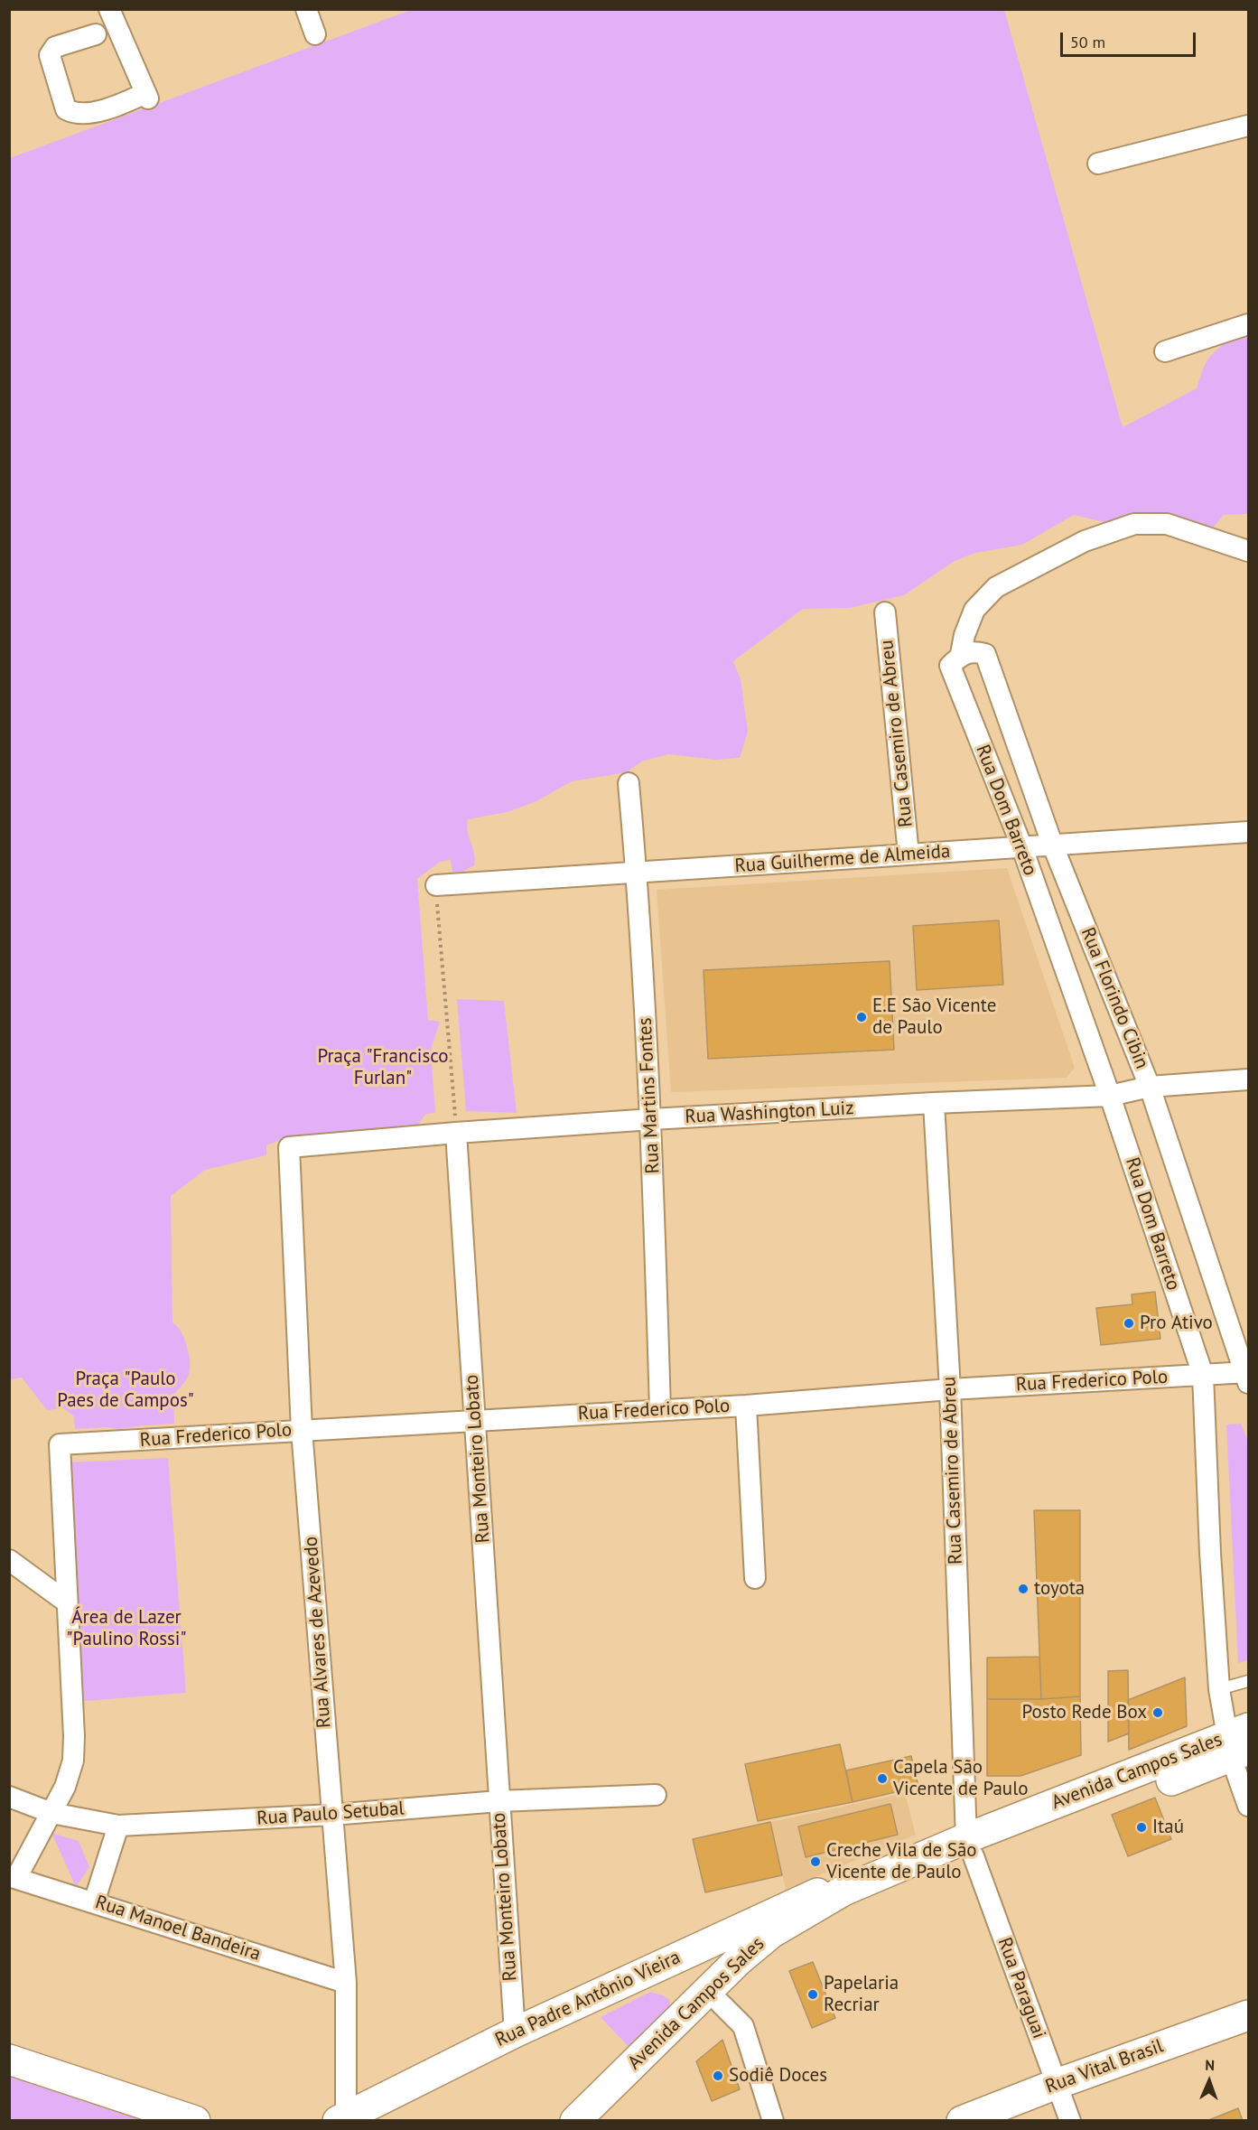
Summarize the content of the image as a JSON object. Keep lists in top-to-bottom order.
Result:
{
  "streets": {
    "main road": ["Avenida Campos Sales", "Rua Padre Antônio Vieira", "Rua Vital Brasil"],
    "street": [
      "Rua Casemiro de Abreu",
      "Rua Dom Barreto",
      "Rua Guilherme de Almeida",
      "Rua Florindo Cibin",
      "Rua Martins Fontes",
      "Rua Washington Luiz",
      "Rua Frederico Polo",
      "Rua Monteiro Lobato",
      "Rua Alvares de Azevedo",
      "Rua Paulo Setubal",
      "Rua Manoel Bandeira",
      "Rua Paraguai"
    ]
  },
  "crossings": [
    ["Rua Casemiro de Abreu", "Rua Guilherme de Almeida"],
    ["Rua Casemiro de Abreu", "Rua Washington Luiz"],
    ["Rua Casemiro de Abreu", "Rua Frederico Polo"],
    ["Rua Casemiro de Abreu", "Avenida Campos Sales"],
    ["Rua Casemiro de Abreu", "Rua Paraguai"],
    ["Rua Dom Barreto", "Rua Guilherme de Almeida"],
    ["Rua Dom Barreto", "Rua Florindo Cibin"],
    ["Rua Dom Barreto", "Rua Washington Luiz"],
    ["Rua Dom Barreto", "Rua Frederico Polo"],
    ["Rua Dom Barreto", "Avenida Campos Sales"],
    ["Rua Guilherme de Almeida", "Rua Florindo Cibin"],
    ["Rua Guilherme de Almeida", "Rua Martins Fontes"],
    ["Rua Florindo Cibin", "Rua Washington Luiz"],
    ["Rua Florindo Cibin", "Rua Frederico Polo"],
    ["Rua Martins Fontes", "Rua Washington Luiz"],
    ["Rua Martins Fontes", "Rua Frederico Polo"],
    ["Rua Washington Luiz", "Rua Monteiro Lobato"],
    ["Rua Washington Luiz", "Rua Alvares de Azevedo"],
    ["Rua Frederico Polo", "Rua Monteiro Lobato"],
    ["Rua Frederico Polo", "Rua Alvares de Azevedo"],
    ["Rua Monteiro Lobato", "Rua Paulo Setubal"],
    ["Rua Monteiro Lobato", "Rua Padre Antônio Vieira"],
    ["Rua Alvares de Azevedo", "Rua Paulo Setubal"],
    ["Rua Alvares de Azevedo", "Rua Manoel Bandeira"],
    ["Rua Alvares de Azevedo", "Rua Padre Antônio Vieira"],
    ["Avenida Campos Sales", "Rua Paraguai"],
    ["Avenida Campos Sales", "Rua Padre Antônio Vieira"],
    ["Rua Paraguai", "Rua Vital Brasil"]
  ],
  "parks": ["Praça \"Francisco Furlan\"", "Praça \"Paulo Paes de Campos\"", "Área de Lazer \"Paulino Rossi\""],
  "places": [
    "E.E São Vicente de Paulo",
    "Pro Ativo",
    "toyota",
    "Posto Rede Box",
    "Capela São Vicente de Paulo",
    "Itaú",
    "Creche Vila de São Vicente de Paulo",
    "Papelaria Recriar",
    "Sodiê Doces"
  ],
  "scale_bar": "50 m",
  "north": "top"
}
